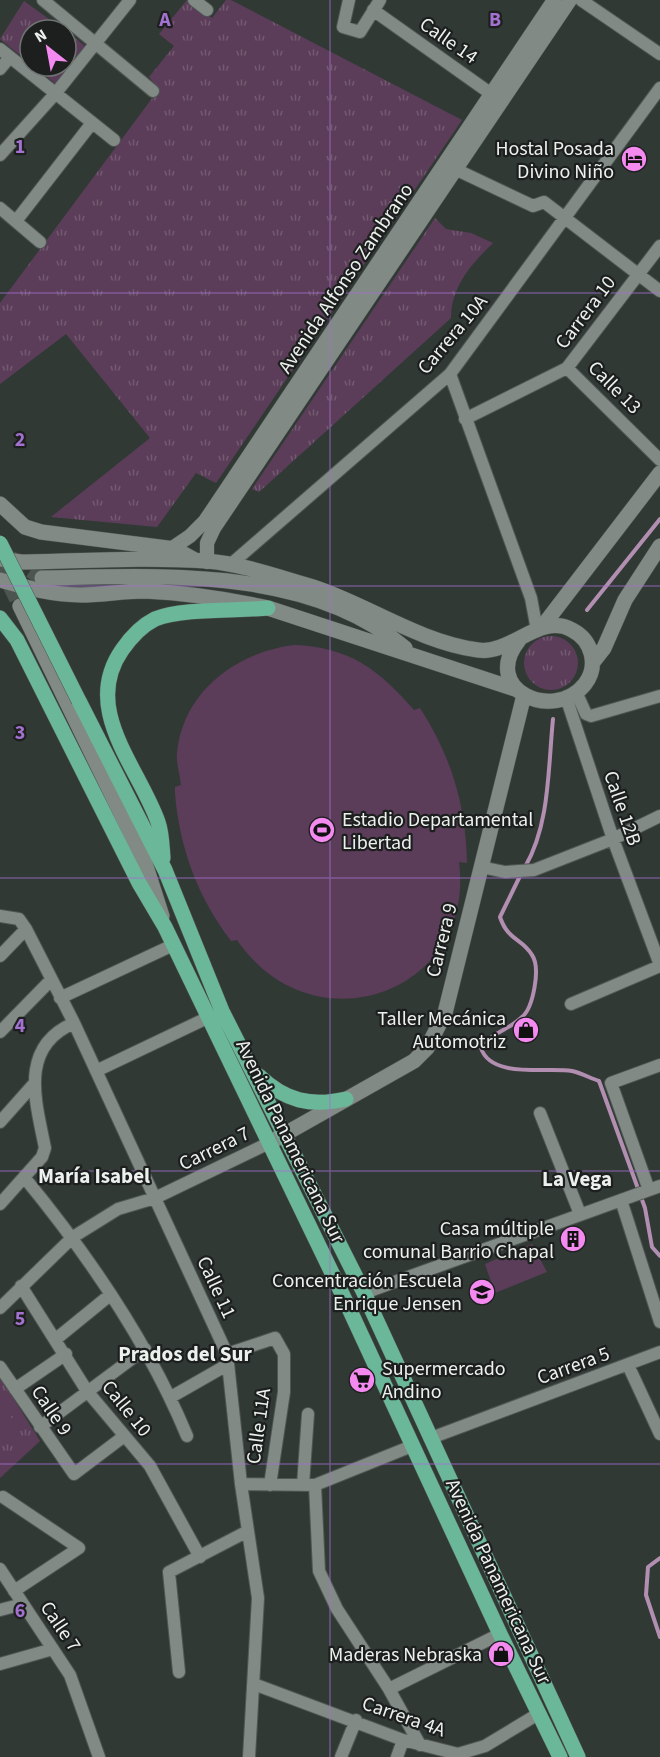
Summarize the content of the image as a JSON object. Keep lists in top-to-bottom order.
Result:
{
  "streets": {
    "main road": ["Carrera 9", "Avenida Panamericana Sur"],
    "street": [
      "Calle 14",
      "Avenida Alfonso Zambrano",
      "Carrera 10",
      "Carrera 10A",
      "Calle 13",
      "Calle 12B",
      "Carrera 7",
      "Calle 11",
      "Carrera 5",
      "Calle 10",
      "Calle 9",
      "Calle 11A",
      "Calle 7",
      "Carrera 4A"
    ]
  },
  "crossings": [
    ["Calle 14", "Avenida Alfonso Zambrano"],
    ["Carrera 10", "Calle 13"],
    ["Calle 12B", "Carrera 9"],
    ["Carrera 9", "Avenida Panamericana Sur"],
    ["Carrera 9", "Carrera 7"],
    ["Avenida Panamericana Sur", "Carrera 7"],
    ["Avenida Panamericana Sur", "Carrera 5"],
    ["Avenida Panamericana Sur", "Carrera 4A"],
    ["Carrera 7", "Calle 11"],
    ["Carrera 7", "Calle 10"],
    ["Calle 11", "Calle 11A"],
    ["Calle 11", "Carrera 4A"],
    ["Calle 10", "Calle 9"]
  ],
  "districts": ["María Isabel", "La Vega", "Prados del Sur"],
  "places": {
    "hotel": ["Hostal Posada Divino Niño"],
    "sports": ["Estadio Departamental Libertad"],
    "shop": ["Taller Mecánica Automotriz", "Maderas Nebraska"],
    "building": ["Casa múltiple comunal Barrio Chapal"],
    "school or university": ["Concentración Escuela Enrique Jensen"],
    "supermarket": ["Supermercado Andino"]
  },
  "north": "top left",
  "grid": {
    "columns": ["A", "B"],
    "rows": [
      "1",
      "2",
      "3",
      "4",
      "5",
      "6"
    ]
  }
}
